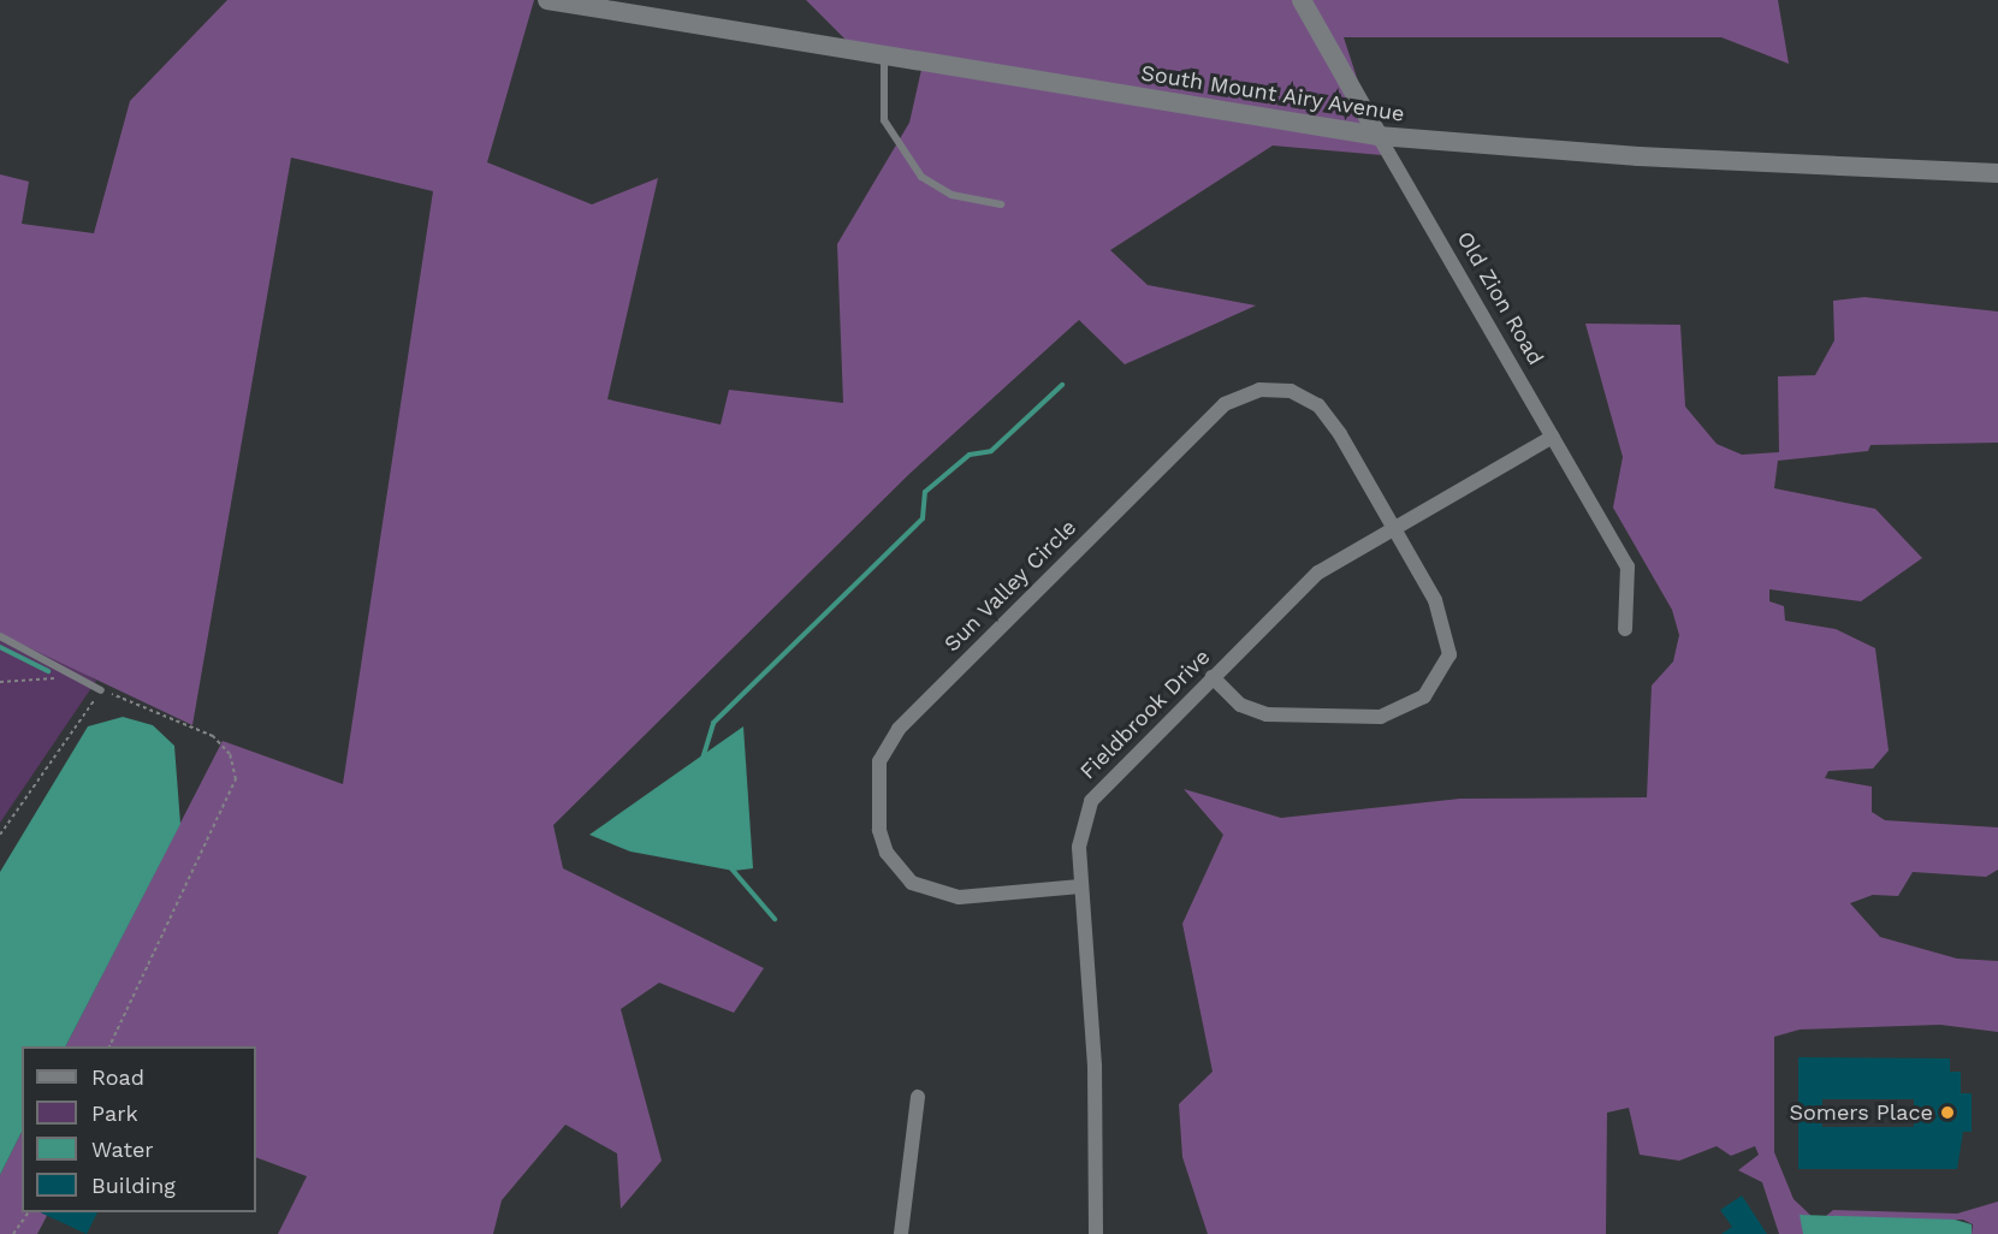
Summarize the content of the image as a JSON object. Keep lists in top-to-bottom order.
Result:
{
  "streets": {
    "street": [
      "South Mount Airy Avenue",
      "Old Zion Road",
      "Sun Valley Circle",
      "Fieldbrook Drive"
    ]
  },
  "crossings": [
    ["South Mount Airy Avenue", "Old Zion Road"],
    ["Old Zion Road", "Fieldbrook Drive"],
    ["Sun Valley Circle", "Fieldbrook Drive"]
  ],
  "places": ["Somers Place"],
  "legend": [
    "Road",
    "Park",
    "Water",
    "Building"
  ]
}
